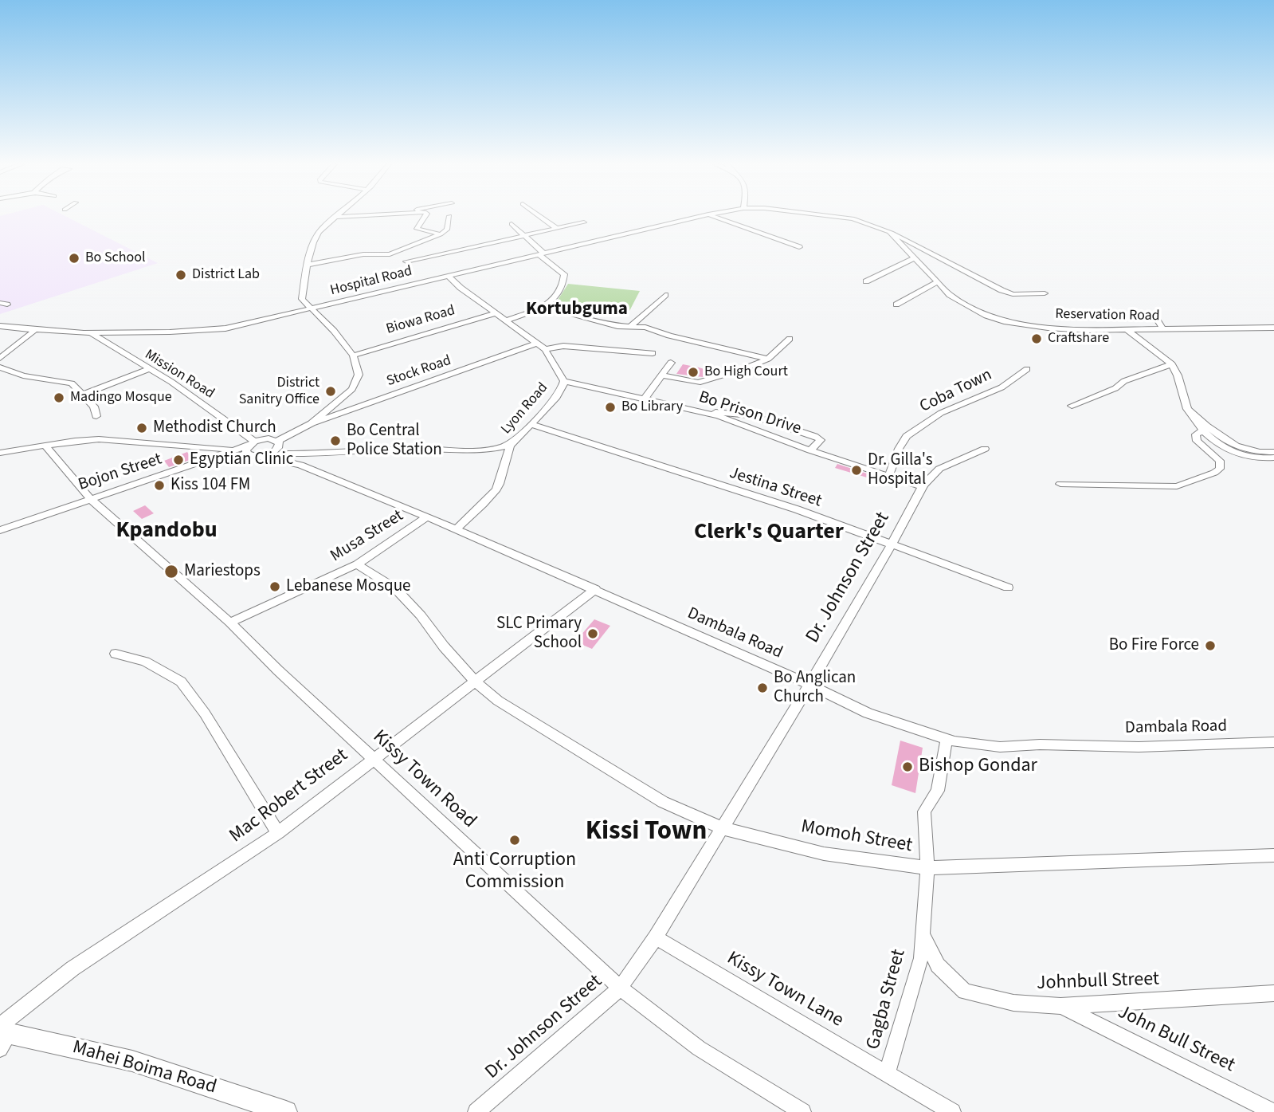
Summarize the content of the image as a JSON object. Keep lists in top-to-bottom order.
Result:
{
  "streets": {
    "main road": ["Mahei Boima Road"],
    "street": [
      "Hospital Road",
      "Reservation Road",
      "Biowa Road",
      "Stock Road",
      "Mission Road",
      "Coba Town",
      "Lyon Road",
      "Bo Prison Drive",
      "Bojon Street",
      "Jestina Street",
      "Musa Street",
      "Dr. Johnson Street",
      "Dambala Road",
      "Kissy Town Road",
      "Mac Robert Street",
      "Momoh Street",
      "Johnbull Street",
      "Kissy Town Lane",
      "Gagba Street",
      "John Bull Street"
    ]
  },
  "crossings": [
    ["Hospital Road", "Mission Road"],
    ["Hospital Road", "Lyon Road"],
    ["Biowa Road", "Lyon Road"],
    ["Stock Road", "Lyon Road"],
    ["Mission Road", "Bojon Street"],
    ["Mission Road", "Dambala Road"],
    ["Coba Town", "Bo Prison Drive"],
    ["Lyon Road", "Bo Prison Drive"],
    ["Lyon Road", "Jestina Street"],
    ["Lyon Road", "Dambala Road"],
    ["Bo Prison Drive", "Dr. Johnson Street"],
    ["Bojon Street", "Dambala Road"],
    ["Bojon Street", "Kissy Town Road"],
    ["Jestina Street", "Dr. Johnson Street"],
    ["Musa Street", "Dambala Road"],
    ["Musa Street", "Kissy Town Road"],
    ["Musa Street", "Momoh Street"],
    ["Dr. Johnson Street", "Dambala Road"],
    ["Dr. Johnson Street", "Kissy Town Road"],
    ["Dr. Johnson Street", "Momoh Street"],
    ["Dr. Johnson Street", "Kissy Town Lane"],
    ["Dambala Road", "Mac Robert Street"],
    ["Dambala Road", "Gagba Street"],
    ["Kissy Town Road", "Mac Robert Street"],
    ["Mac Robert Street", "Momoh Street"],
    ["Mac Robert Street", "Mahei Boima Road"],
    ["Momoh Street", "Gagba Street"],
    ["Johnbull Street", "Gagba Street"],
    ["Johnbull Street", "John Bull Street"],
    ["Kissy Town Lane", "Gagba Street"]
  ],
  "districts": [
    "Kortubguma",
    "Kpandobu",
    "Clerk's Quarter",
    "Kissi Town"
  ],
  "places": [
    "Bo School",
    "District Lab",
    "Craftshare",
    "Bo High Court",
    "District Sanitry Office",
    "Madingo Mosque",
    "Bo Library",
    "Methodist Church",
    "Bo Central Police Station",
    "Egyptian Clinic",
    "Dr. Gilla's Hospital",
    "Kiss 104 FM",
    "Mariestops",
    "Lebanese Mosque",
    "SLC Primary School",
    "Bo Fire Force",
    "Bo Anglican Church",
    "Bishop Gondar",
    "Anti Corruption Commission"
  ]
}
